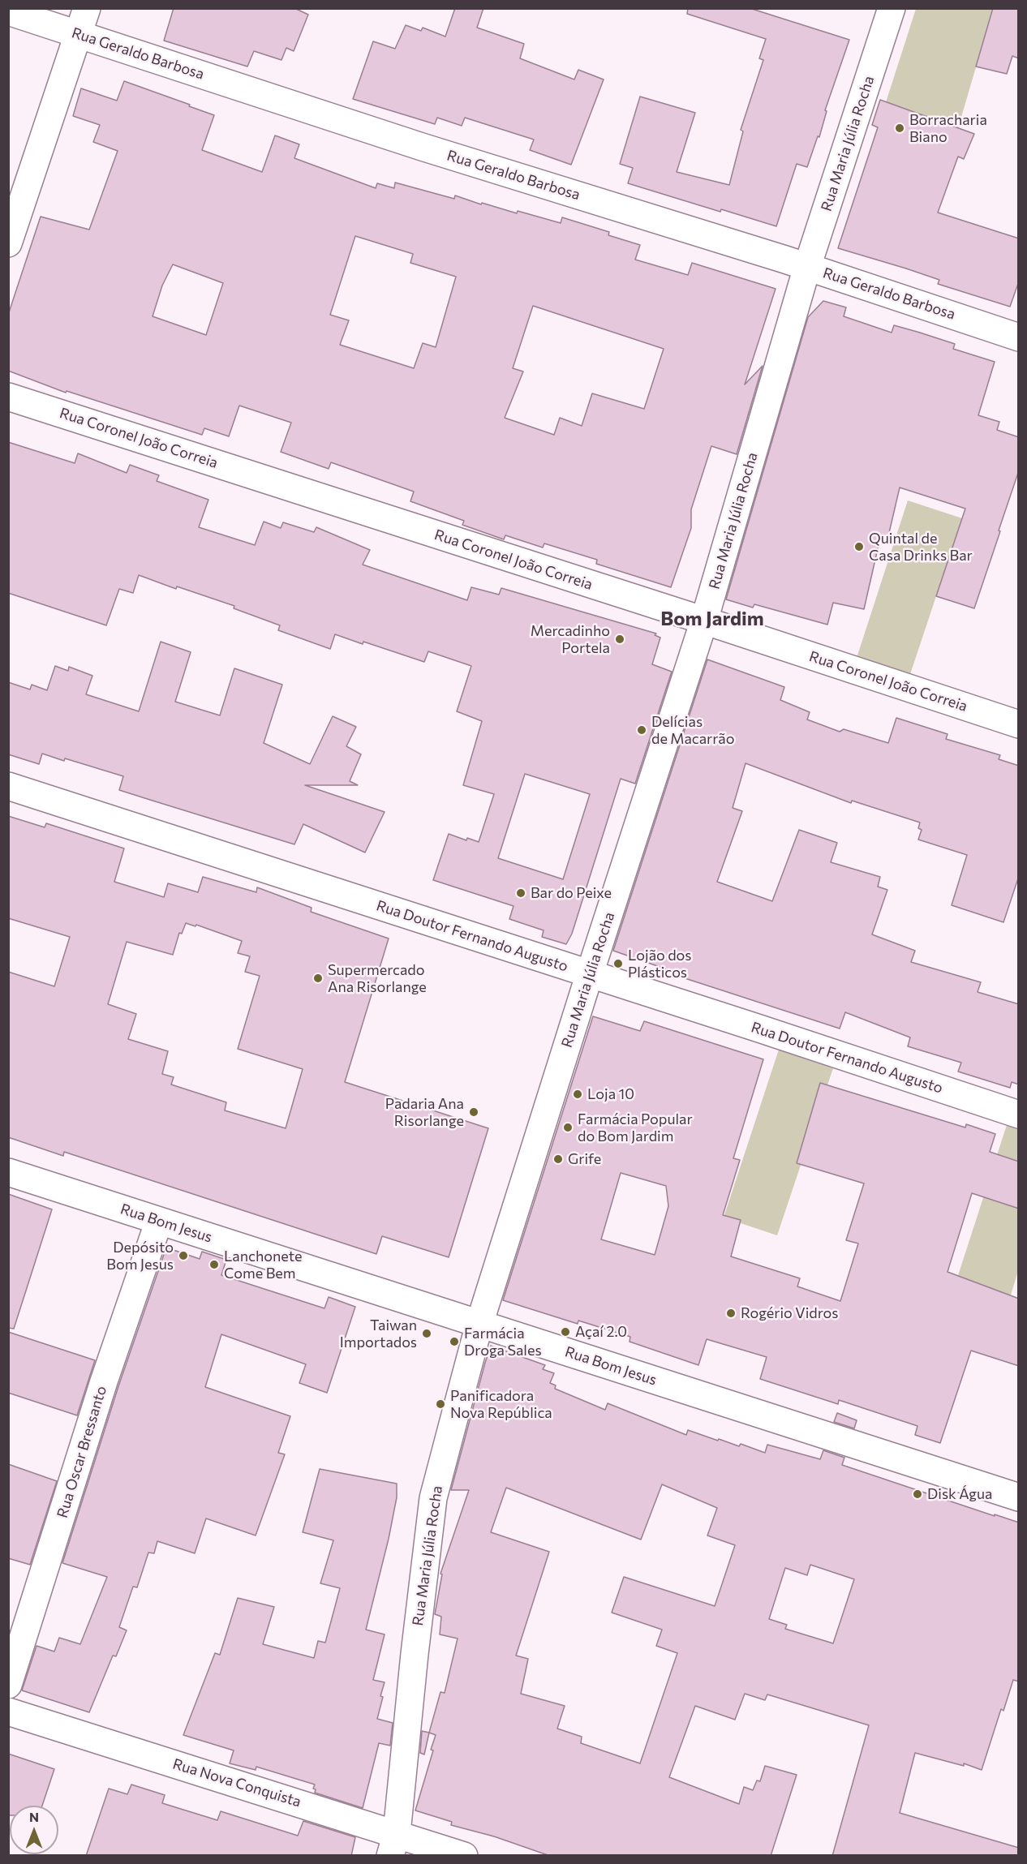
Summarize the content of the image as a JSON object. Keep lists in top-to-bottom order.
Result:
{
  "streets": {
    "street": [
      "Rua Geraldo Barbosa",
      "Rua Maria Júlia Rocha",
      "Rua Coronel João Correia",
      "Rua Doutor Fernando Augusto",
      "Rua Bom Jesus",
      "Rua Oscar Bressanto",
      "Rua Nova Conquista"
    ]
  },
  "crossings": [
    ["Rua Geraldo Barbosa", "Rua Maria Júlia Rocha"],
    ["Rua Maria Júlia Rocha", "Rua Coronel João Correia"],
    ["Rua Maria Júlia Rocha", "Rua Doutor Fernando Augusto"],
    ["Rua Maria Júlia Rocha", "Rua Bom Jesus"],
    ["Rua Maria Júlia Rocha", "Rua Nova Conquista"],
    ["Rua Bom Jesus", "Rua Oscar Bressanto"]
  ],
  "districts": ["Bom Jardim"],
  "places": [
    "Borracharia Biano",
    "Quintal de Casa Drinks Bar",
    "Mercadinho Portela",
    "Delícias de Macarrão",
    "Bar do Peixe",
    "Lojão dos Plásticos",
    "Supermercado Ana Risorlange",
    "Loja 10",
    "Padaria Ana Risorlange",
    "Farmácia Popular do Bom Jardim",
    "Grife",
    "Depósito Bom Jesus",
    "Lanchonete Come Bem",
    "Rogério Vidros",
    "Açaí 2.0",
    "Taiwan Importados",
    "Farmácia Droga Sales",
    "Panificadora Nova República",
    "Disk Água"
  ],
  "north": "top"
}
